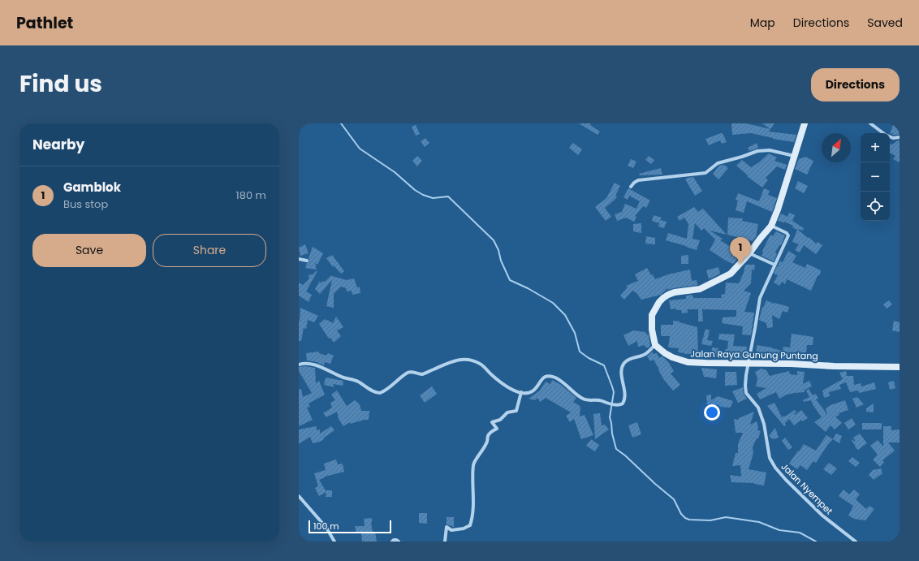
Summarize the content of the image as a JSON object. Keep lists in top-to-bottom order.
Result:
{
  "streets": {
    "street": ["Jalan Raya Gunung Puntang", "Jalan Nyempet"]
  },
  "crossings": [
    ["Jalan Raya Gunung Puntang", "Jalan Nyempet"]
  ],
  "scale_bar": "100 m",
  "north": "top right",
  "page": {
    "header": "Pathlet",
    "nav": ["Map", "Directions", "Saved"],
    "title": "Find us",
    "buttons": [
      "Directions",
      ["Save", "Share"]
    ],
    "heading": "Nearby",
    "map_buttons": ["+", "−"],
    "list": [
      {
        "mark": "1",
        "name": "Gamblok",
        "note": "Bus stop",
        "value": "180 m"
      }
    ],
    "pins": "1",
    "scale": "100 m"
  }
}
